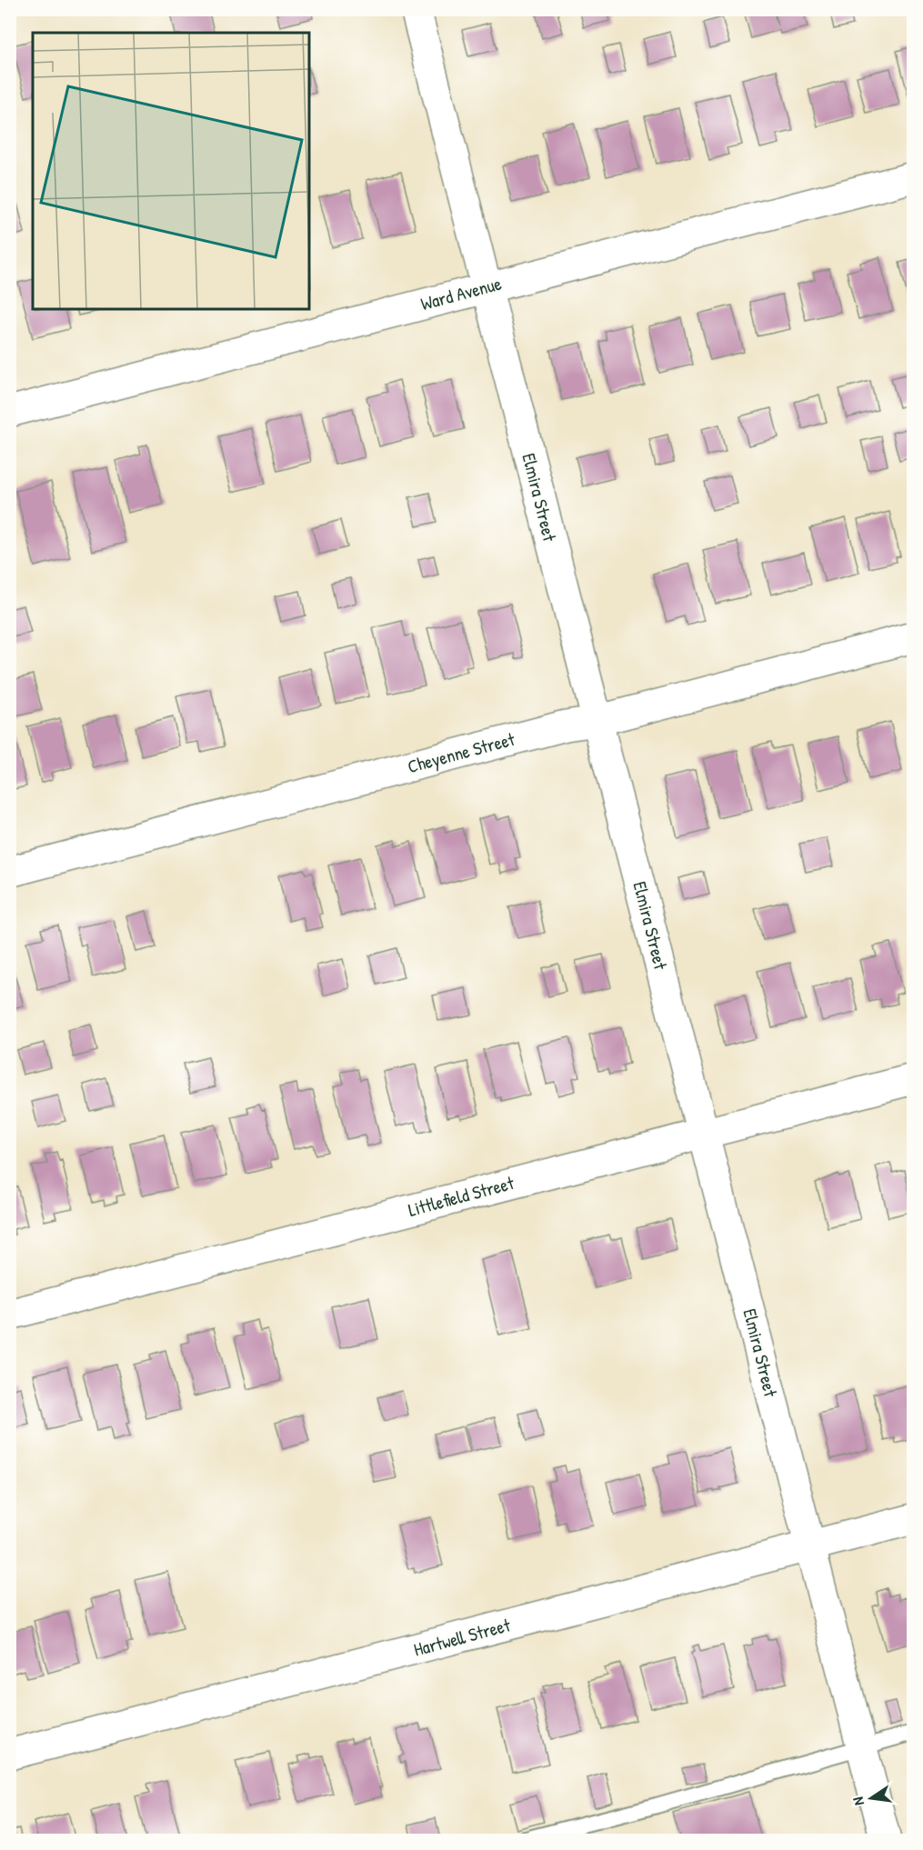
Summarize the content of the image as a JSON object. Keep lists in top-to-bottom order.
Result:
{
  "streets": {
    "street": [
      "Ward Avenue",
      "Elmira Street",
      "Cheyenne Street",
      "Littlefield Street",
      "Hartwell Street"
    ]
  },
  "crossings": [
    ["Ward Avenue", "Elmira Street"],
    ["Elmira Street", "Cheyenne Street"],
    ["Elmira Street", "Littlefield Street"],
    ["Elmira Street", "Hartwell Street"]
  ],
  "north": "left"
}
